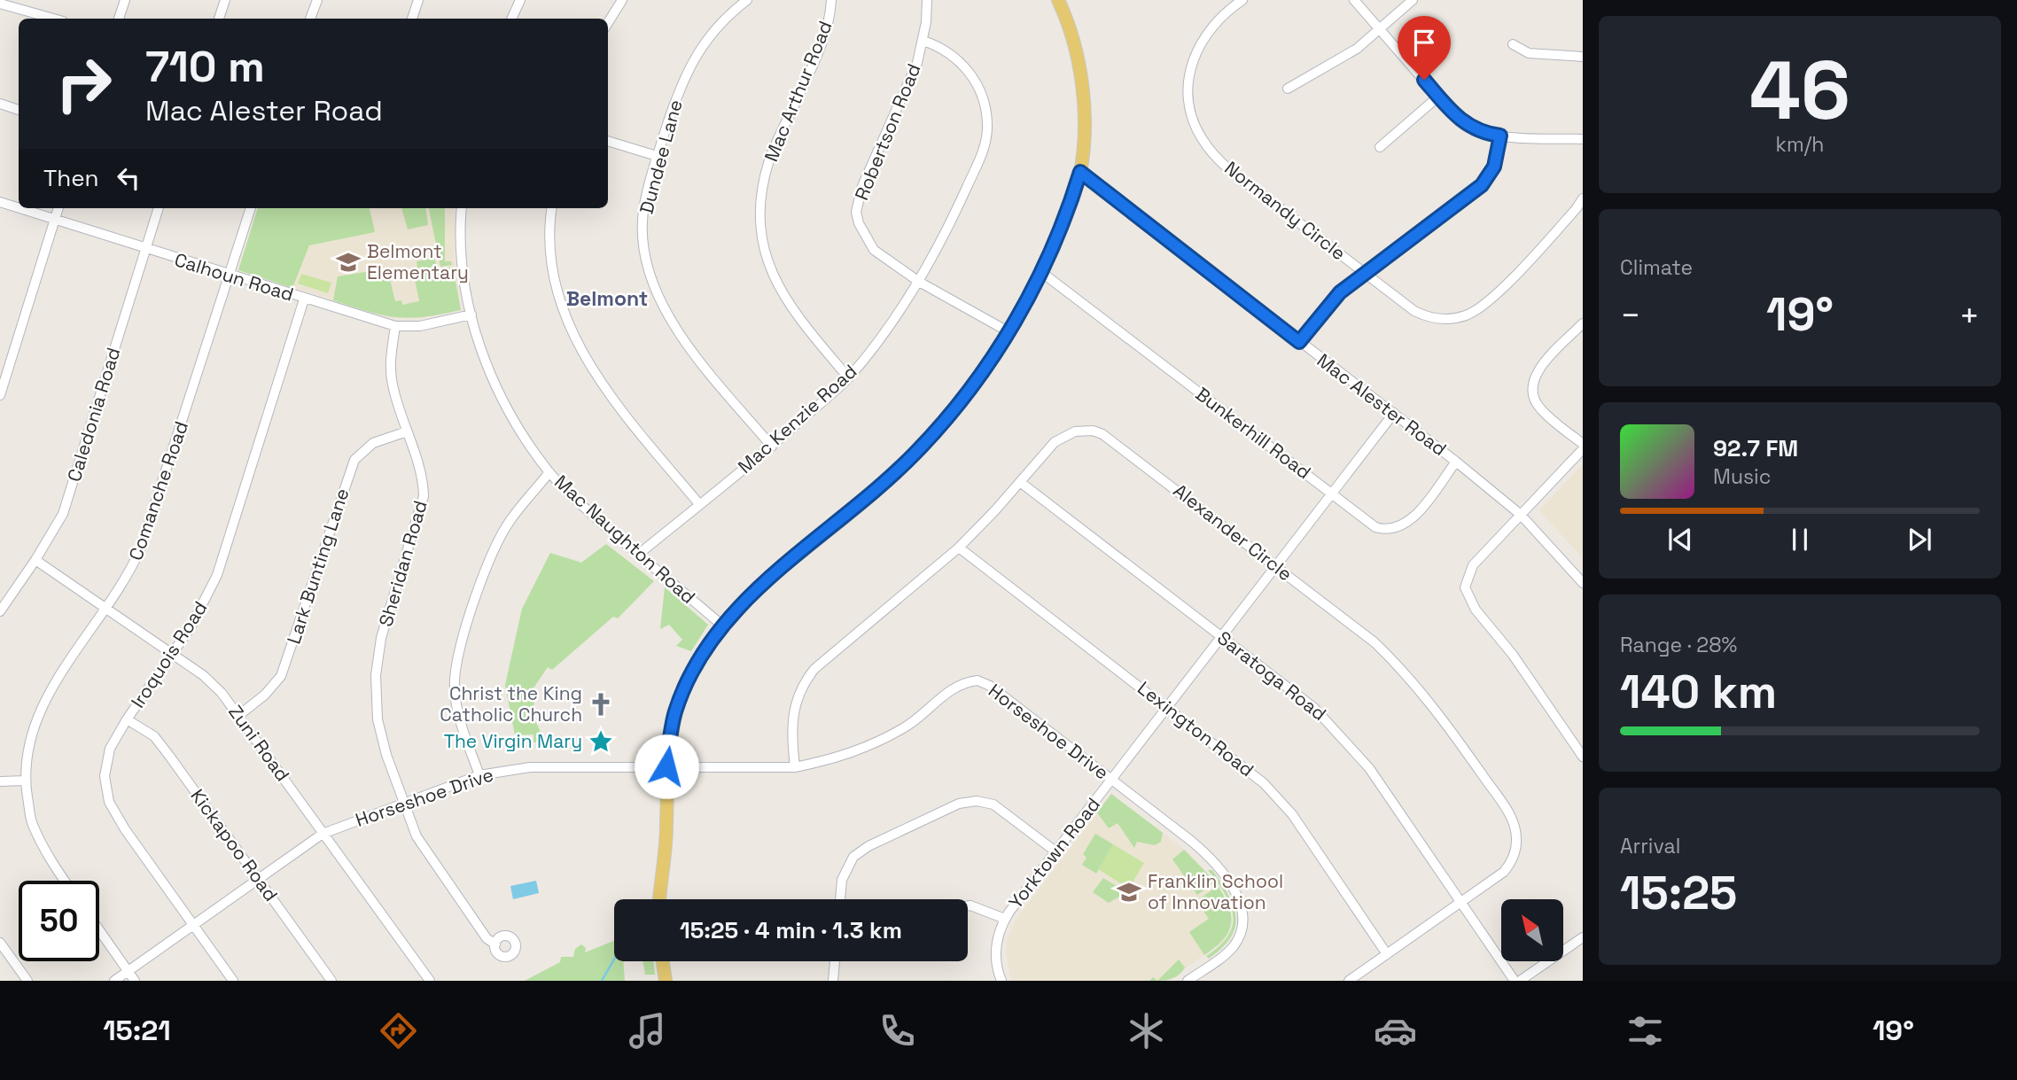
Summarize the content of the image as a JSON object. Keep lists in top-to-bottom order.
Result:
{
  "streets": {
    "street": [
      "Mac Arthur Road",
      "Robertson Road",
      "Dundee Lane",
      "Normandy Circle",
      "Calhoun Road",
      "Mac Alester Road",
      "Caledonia Road",
      "Mac Kenzie Road",
      "Bunkerhill Road",
      "Comanche Road",
      "Alexander Circle",
      "Mac Naughton Road",
      "Sheridan Road",
      "Lark Bunting Lane",
      "Iroquois Road",
      "Saratoga Road",
      "Lexington Road",
      "Horseshoe Drive",
      "Zuni Road",
      "Kickapoo Road",
      "Yorktown Road"
    ]
  },
  "crossings": [
    ["Mac Arthur Road", "Mac Kenzie Road"],
    ["Robertson Road", "Mac Kenzie Road"],
    ["Dundee Lane", "Mac Kenzie Road"],
    ["Calhoun Road", "Caledonia Road"],
    ["Calhoun Road", "Comanche Road"],
    ["Calhoun Road", "Mac Naughton Road"],
    ["Calhoun Road", "Sheridan Road"],
    ["Calhoun Road", "Iroquois Road"],
    ["Mac Alester Road", "Bunkerhill Road"],
    ["Mac Alester Road", "Yorktown Road"],
    ["Caledonia Road", "Zuni Road"],
    ["Mac Kenzie Road", "Mac Naughton Road"],
    ["Bunkerhill Road", "Yorktown Road"],
    ["Comanche Road", "Zuni Road"],
    ["Alexander Circle", "Saratoga Road"],
    ["Alexander Circle", "Lexington Road"],
    ["Alexander Circle", "Horseshoe Drive"],
    ["Alexander Circle", "Yorktown Road"],
    ["Sheridan Road", "Lark Bunting Lane"],
    ["Sheridan Road", "Horseshoe Drive"],
    ["Lark Bunting Lane", "Zuni Road"],
    ["Iroquois Road", "Horseshoe Drive"],
    ["Iroquois Road", "Zuni Road"],
    ["Iroquois Road", "Kickapoo Road"],
    ["Saratoga Road", "Yorktown Road"],
    ["Lexington Road", "Yorktown Road"],
    ["Horseshoe Drive", "Zuni Road"],
    ["Horseshoe Drive", "Kickapoo Road"],
    ["Horseshoe Drive", "Yorktown Road"]
  ],
  "districts": ["Belmont"],
  "places": {
    "school or university": ["Belmont Elementary", "Franklin School of Innovation"],
    "church": ["Christ the King Catholic Church"],
    "place": ["The Virgin Mary"]
  },
  "north": "top left",
  "page": {
    "tile": [
      ["46", "km/h"],
      "Climate",
      ["Range · 28%", "140 km"],
      ["Arrival", "15:25"]
    ],
    "turn": ["710 m", "Mac Alester Road"],
    "then": "Then",
    "heat": ["−", "19°", "+"],
    "song": ["92.7 FM", "Music"],
    "limit": "50",
    "trip": "15:25 · 4 min · 1.3 km",
    "tabs": ["15:21", "19°"]
  }
}
